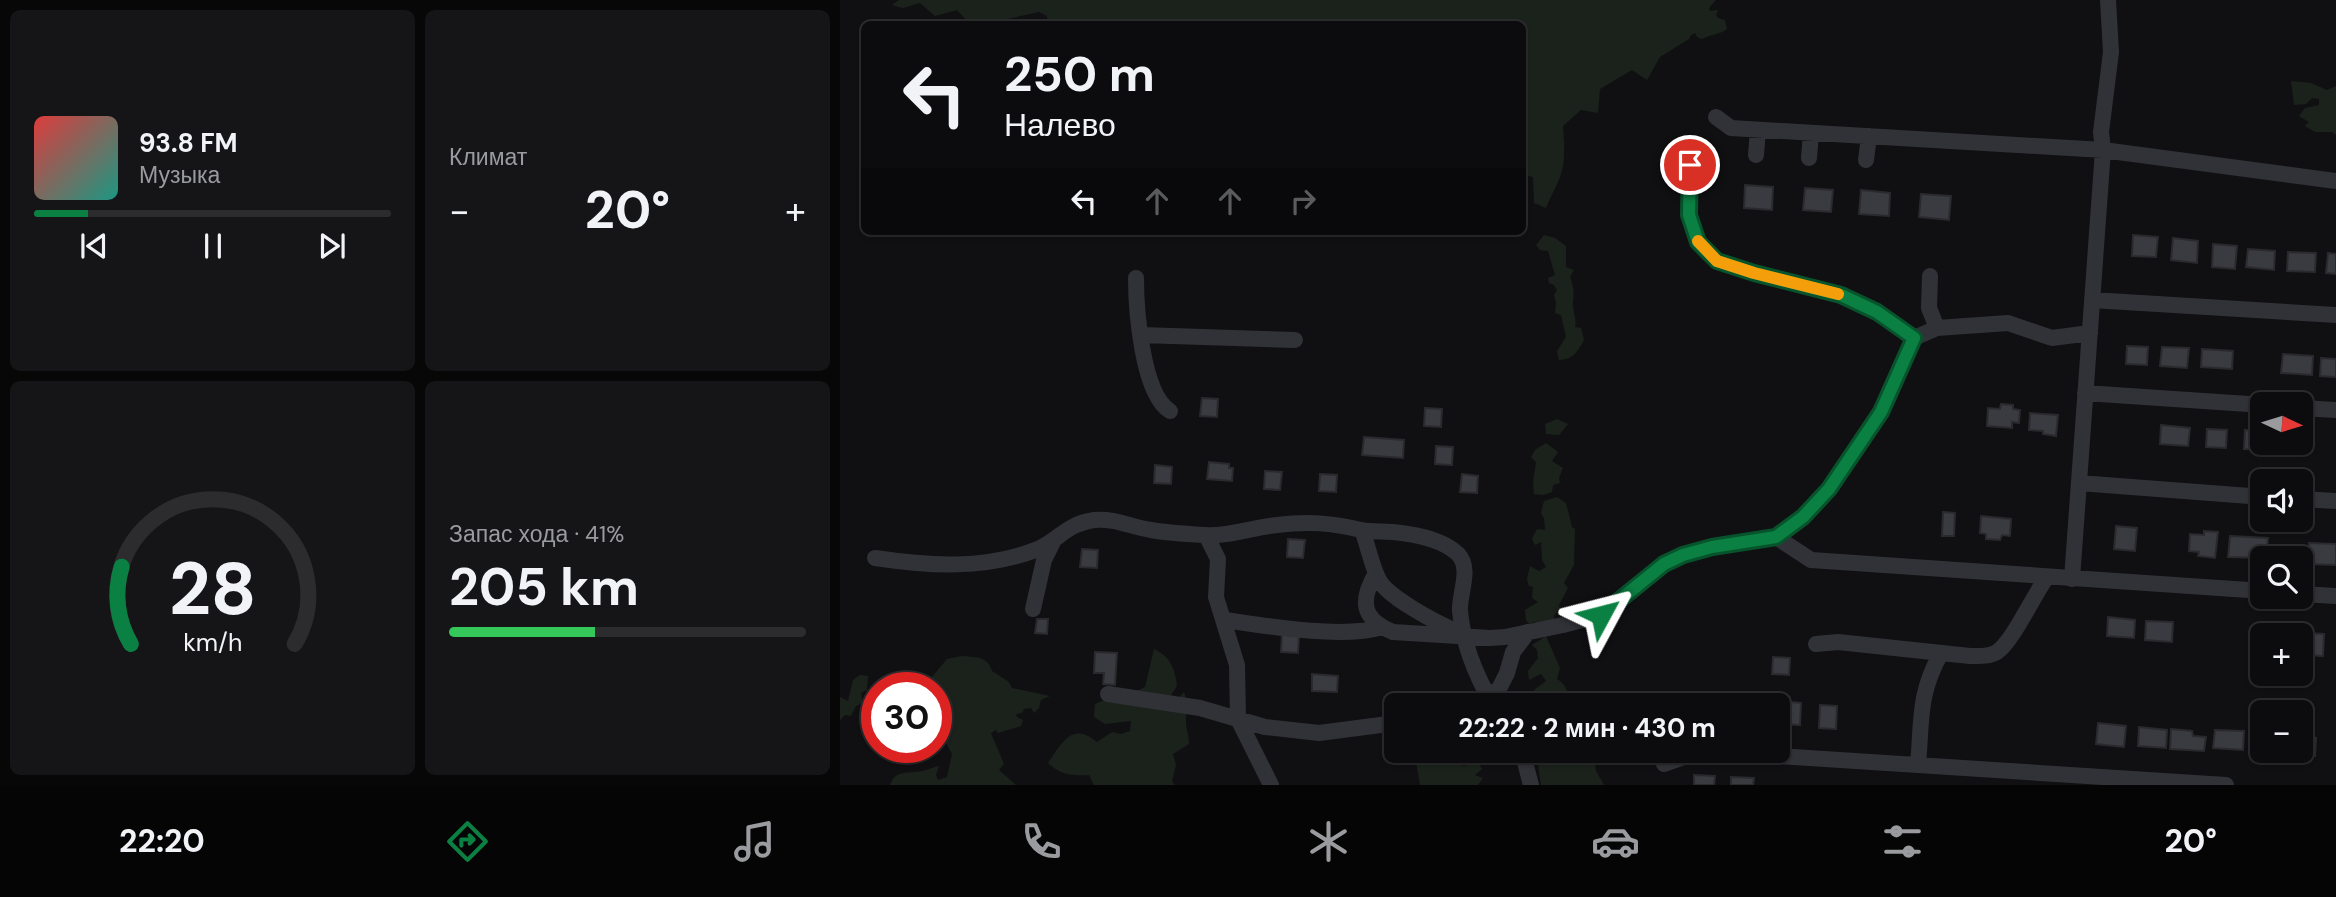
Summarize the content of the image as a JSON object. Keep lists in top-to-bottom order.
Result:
{
  "north": "right",
  "page": {
    "tile": [
      "Климат",
      ["Запас хода · 41%", "205 km"]
    ],
    "turn": ["250 m", "Налево"],
    "song": ["93.8 FM", "Музыка"],
    "heat": ["−", "20°", "+"],
    "map_buttons": ["+", "−"],
    "limit": "30",
    "trip": "22:22 · 2 мин · 430 m",
    "tabs": ["22:20", "20°"],
    "gauge": ["28", "km/h"]
  }
}
